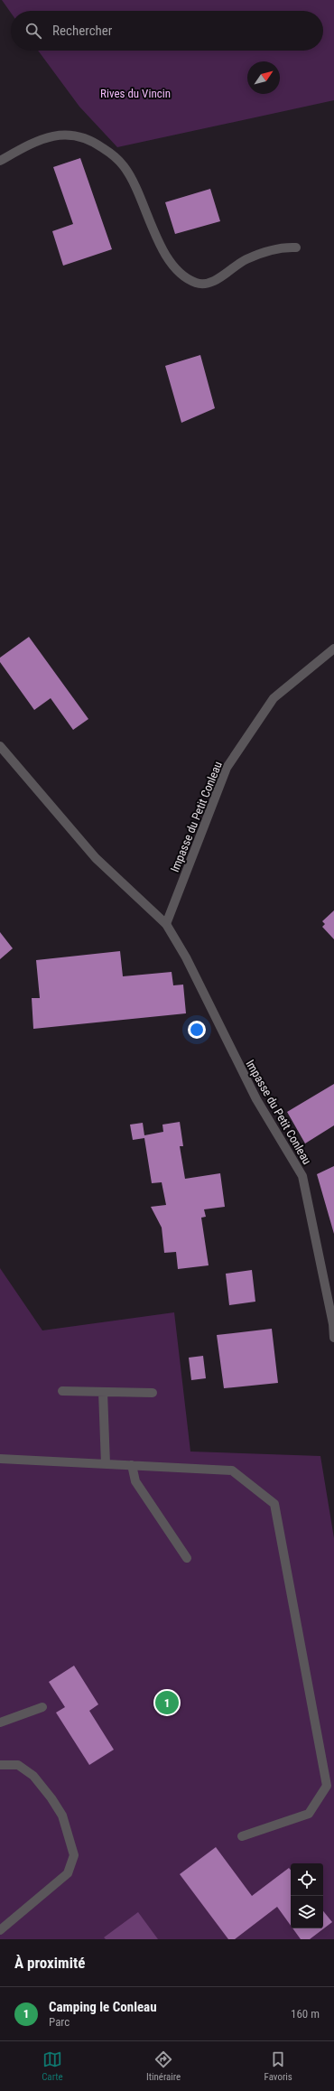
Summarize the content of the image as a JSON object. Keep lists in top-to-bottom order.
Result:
{
  "streets": {
    "street": ["Impasse du Petit Conleau"]
  },
  "parks": ["Rives du Vincin"],
  "north": "top right",
  "page": {
    "search": "Rechercher",
    "pins": "1",
    "heading": "À proximité",
    "list": [
      {
        "mark": "1",
        "name": "Camping le Conleau",
        "note": "Parc",
        "value": "160 m"
      }
    ],
    "nav": ["Carte", "Itinéraire", "Favoris"]
  }
}
